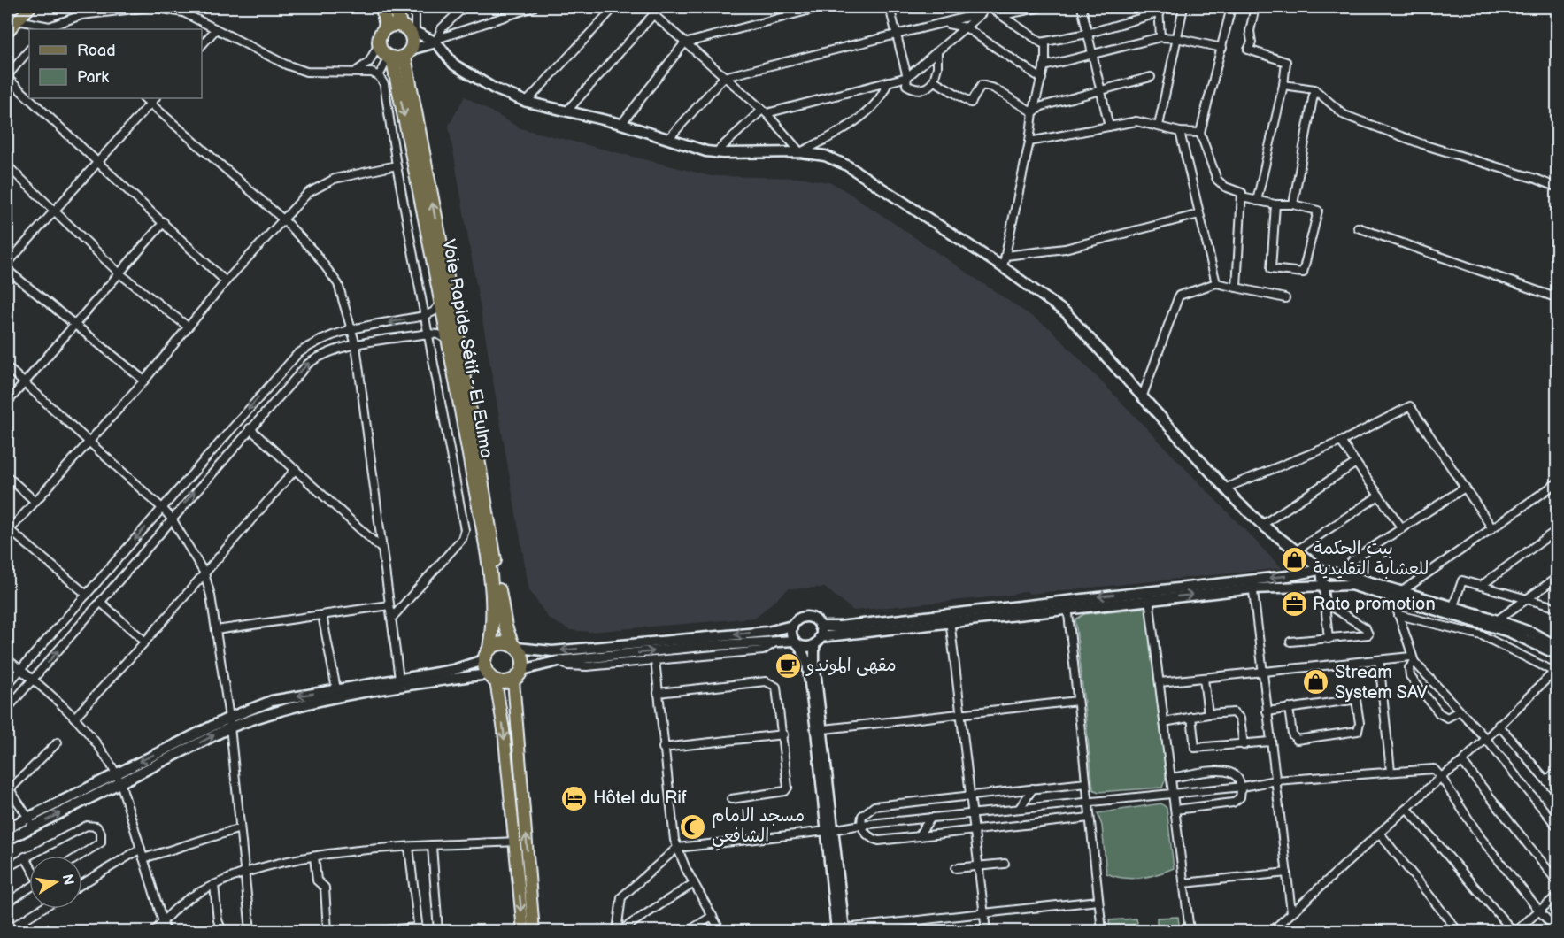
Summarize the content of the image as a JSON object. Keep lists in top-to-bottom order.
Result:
{
  "streets": {
    "highway": ["Voie Rapide Sétif - El Eulma"]
  },
  "places": {
    "shop": ["بيت الحكمة للعشابة التقليدية", "Stream System SAV"],
    "office": ["Rato promotion"],
    "cafe": ["مقهى الموندو"],
    "hotel": ["Hôtel du Rif"],
    "mosque": ["مسجد الامام الشافعي"]
  },
  "legend": ["Road", "Park"],
  "north": "right"
}
